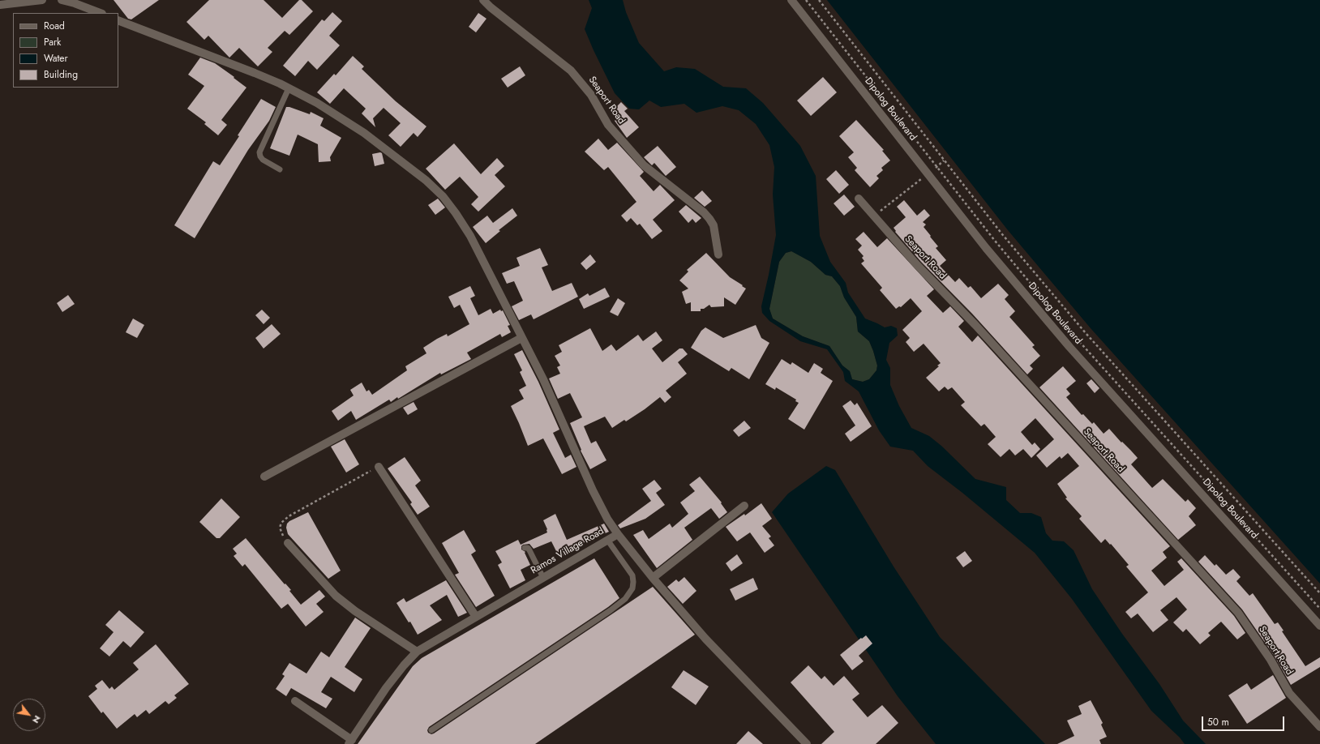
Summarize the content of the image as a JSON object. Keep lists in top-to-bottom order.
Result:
{
  "streets": {
    "street": ["Seaport Road", "Dipolog Boulevard", "Ramos Village Road"]
  },
  "legend": [
    "Road",
    "Park",
    "Water",
    "Building"
  ],
  "scale_bar": "50 m",
  "north": "bottom right"
}
